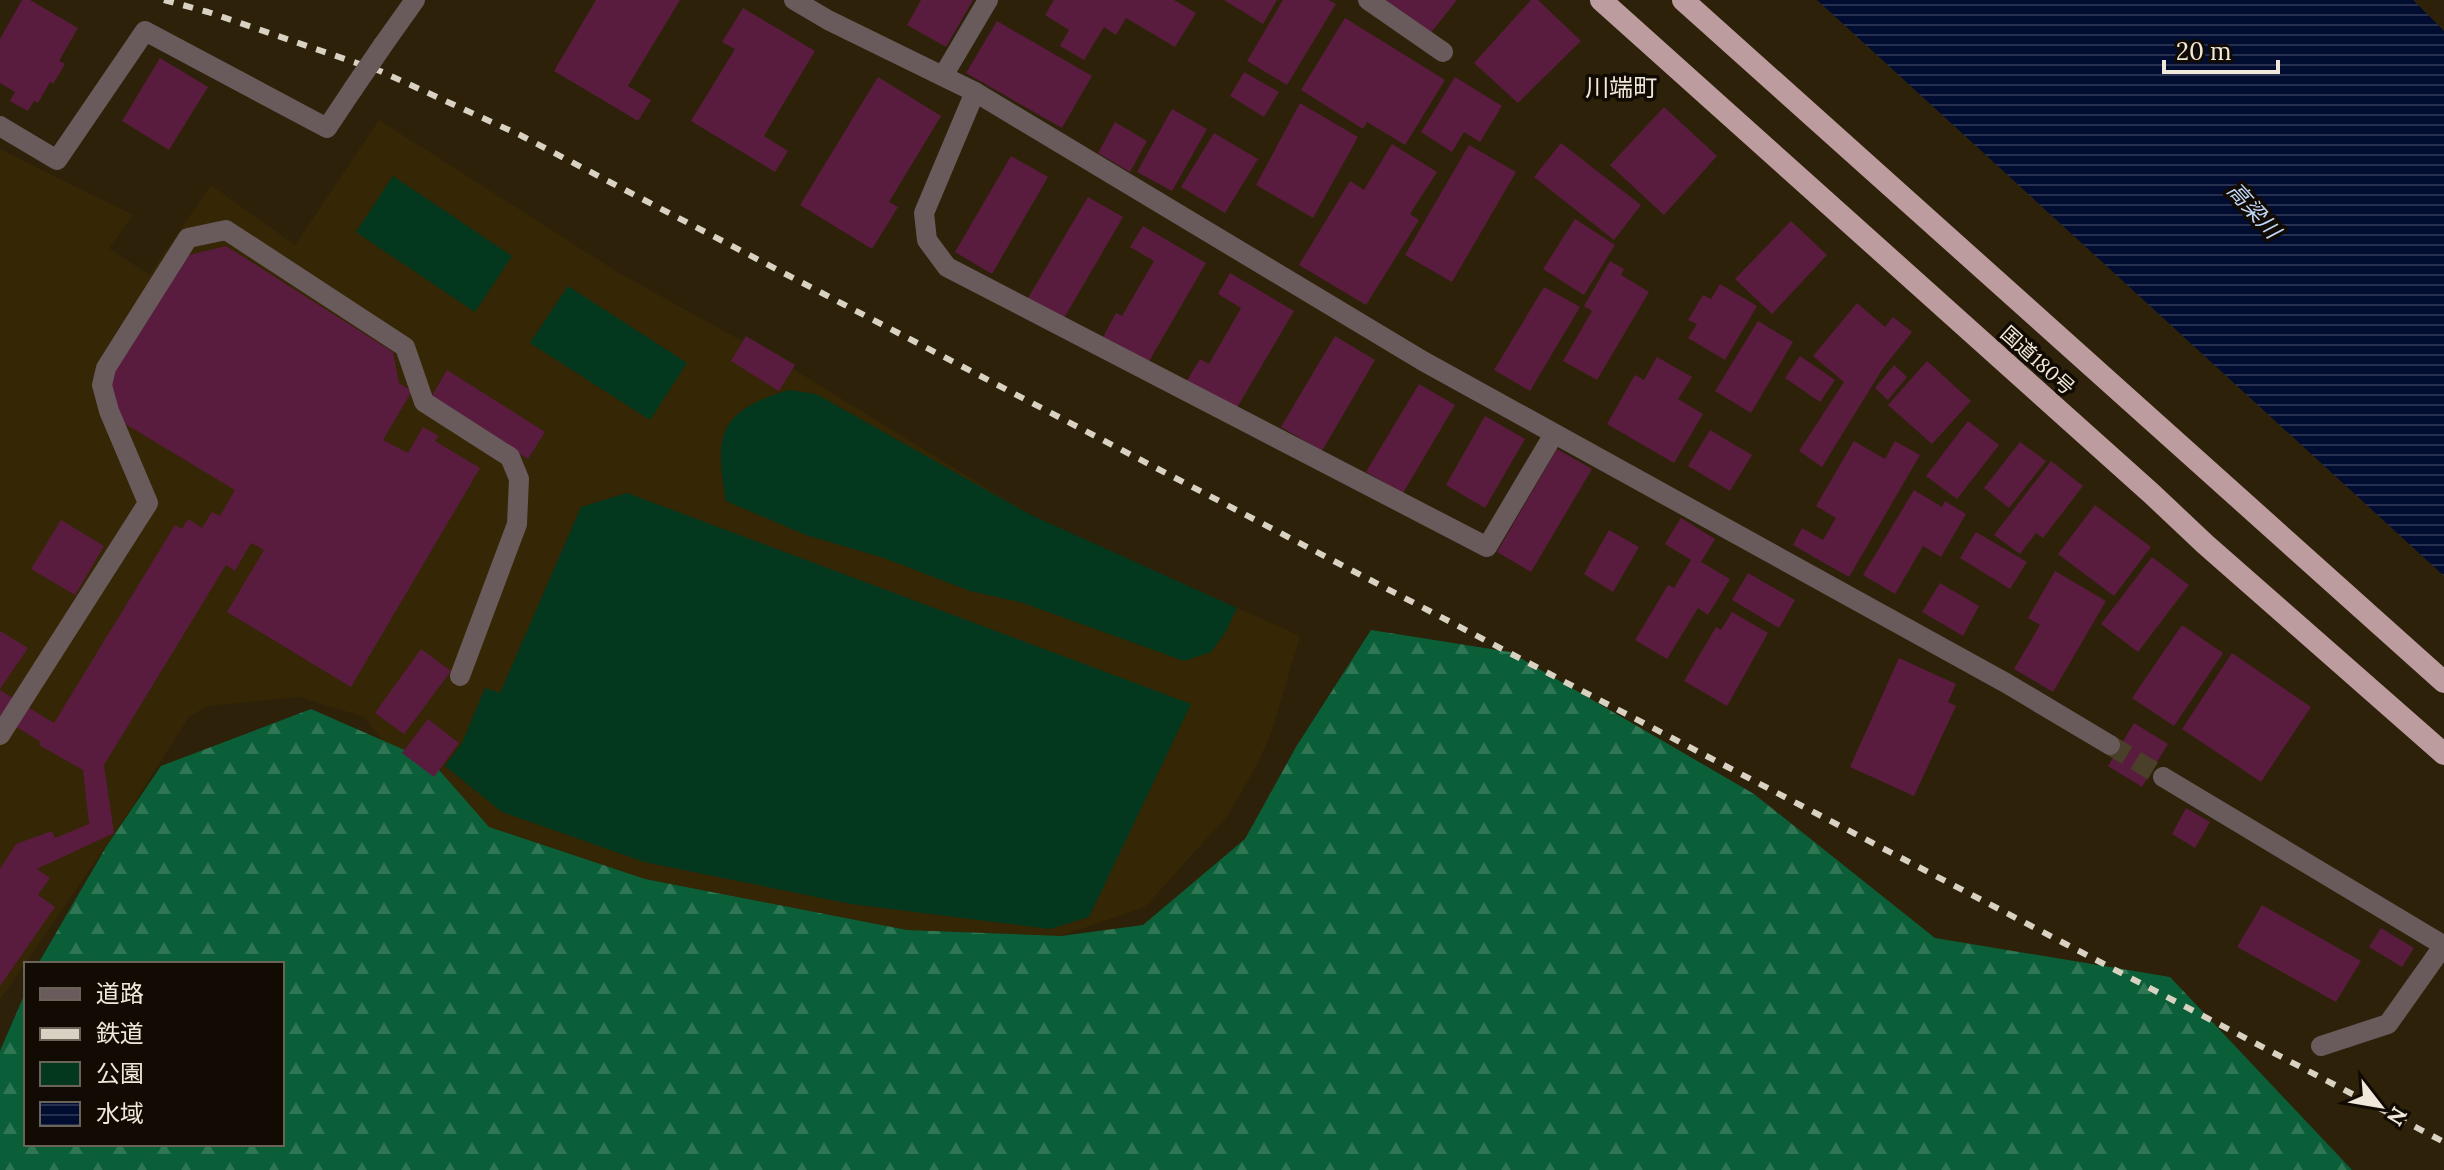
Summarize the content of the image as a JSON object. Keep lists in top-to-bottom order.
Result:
{
  "streets": {
    "highway": ["国道180号"]
  },
  "districts": ["川端町"],
  "water": ["高梁川"],
  "legend": [
    "道路",
    "鉄道",
    "公園",
    "水域"
  ],
  "scale_bar": "20 m",
  "north": "bottom right"
}
